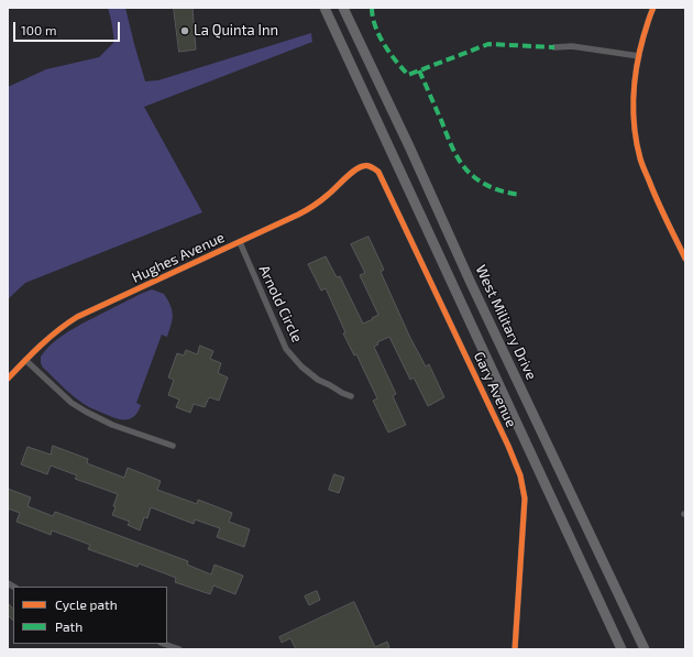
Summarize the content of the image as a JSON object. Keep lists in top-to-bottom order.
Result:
{
  "streets": {
    "main road": ["West Military Drive"],
    "street": ["Hughes Avenue", "Arnold Circle", "Gary Avenue"]
  },
  "crossings": [
    ["Hughes Avenue", "Arnold Circle"],
    ["Hughes Avenue", "Gary Avenue"]
  ],
  "places": ["La Quinta Inn"],
  "legend": ["Cycle path", "Path"],
  "scale_bar": "100 m"
}
